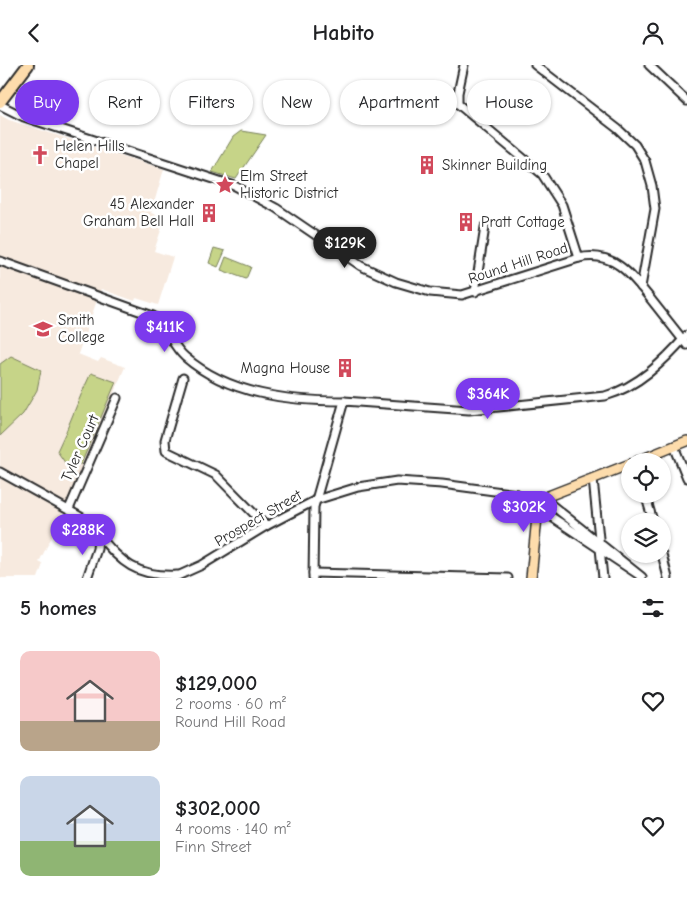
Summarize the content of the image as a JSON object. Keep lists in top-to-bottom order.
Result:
{
  "streets": {
    "street": ["Round Hill Road", "Tyler Court", "Prospect Street"]
  },
  "crossings": [
    ["Tyler Court", "Prospect Street"]
  ],
  "places": {
    "church": ["Helen Hills Chapel"],
    "building": [
      "Skinner Building",
      "45 Alexander Graham Bell Hall",
      "Pratt Cottage",
      "Magna House"
    ],
    "place": ["Elm Street Historic District"],
    "school or university": ["Smith College"]
  },
  "page": {
    "header": "Habito",
    "chip": [
      "Buy",
      "Rent",
      "Filters",
      "New",
      "Apartment",
      "House"
    ],
    "price": [
      "$129K",
      "$411K",
      "$364K",
      "$302K",
      "$288K"
    ],
    "heading": "5 homes",
    "list": [
      {
        "name": "$129,000",
        "note": "2 rooms · 60 m² · Round Hill Road"
      },
      {
        "name": "$302,000",
        "note": "4 rooms · 140 m² · Finn Street"
      }
    ]
  }
}
